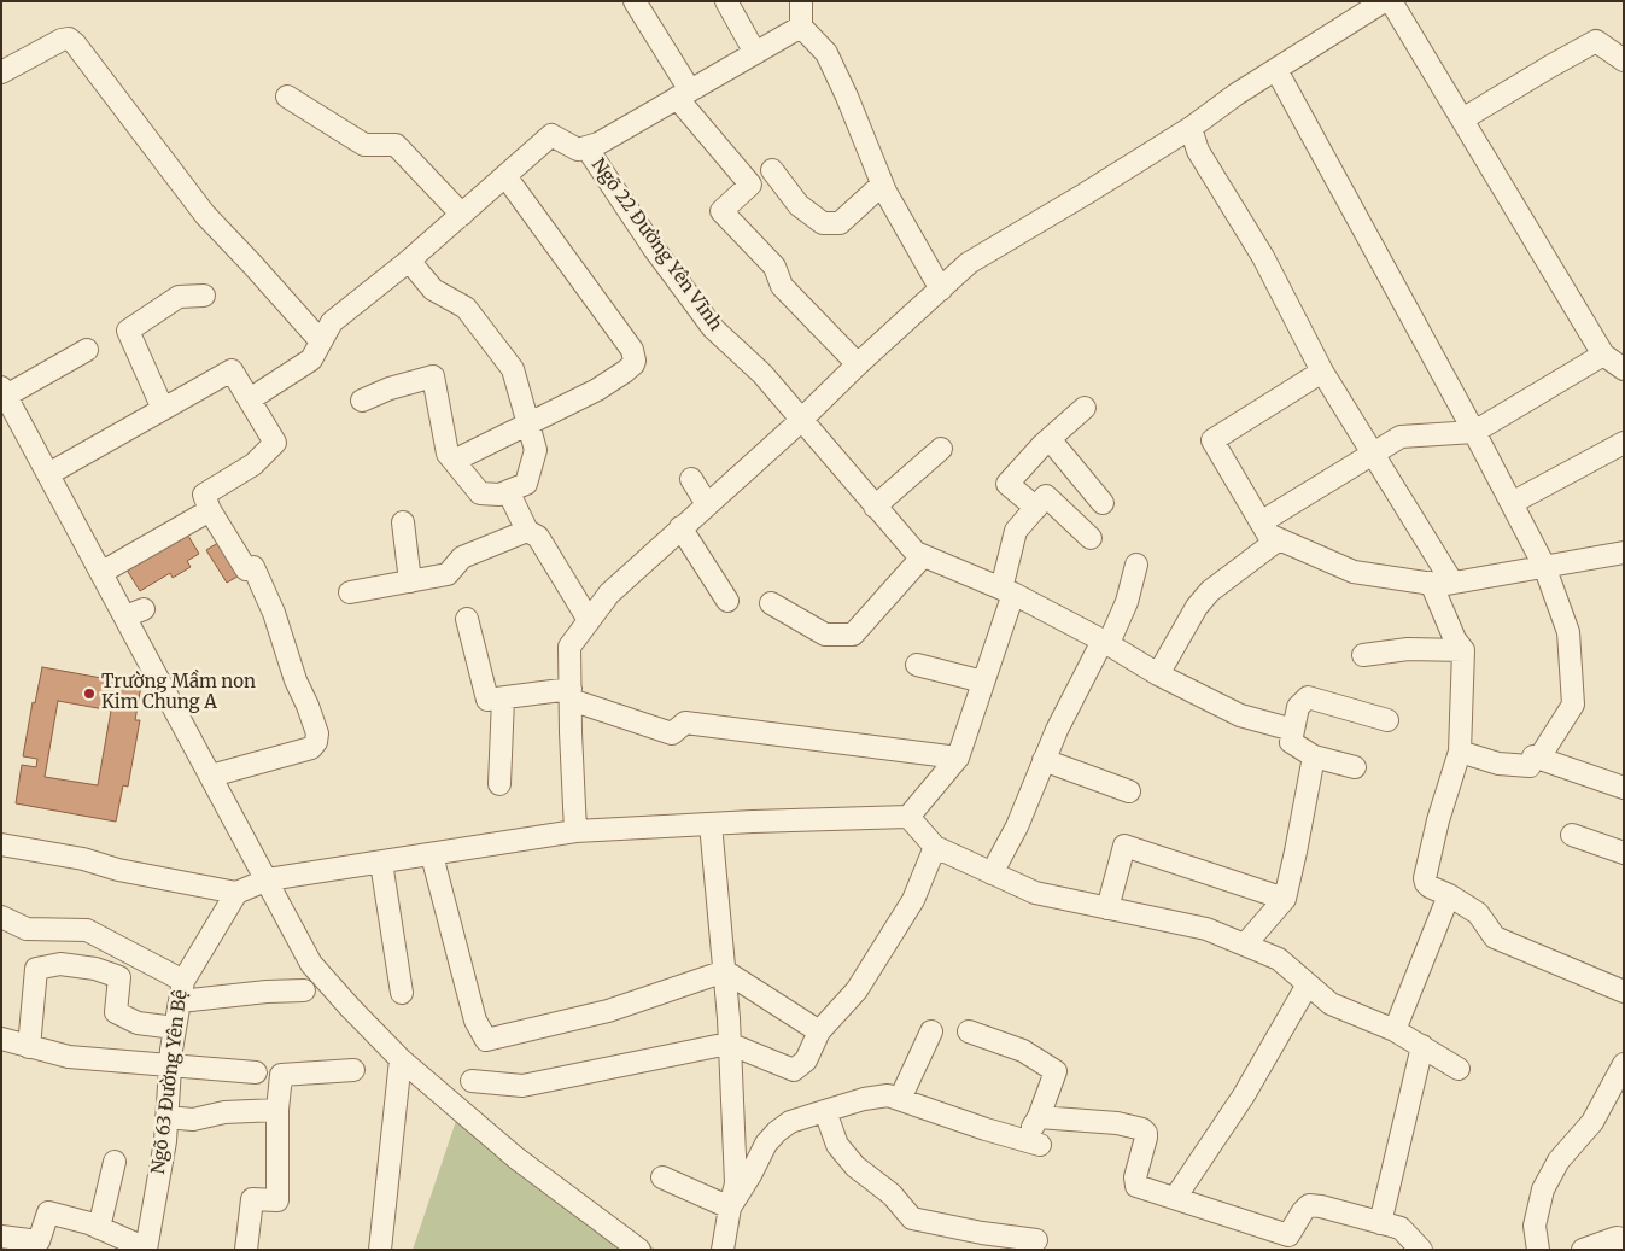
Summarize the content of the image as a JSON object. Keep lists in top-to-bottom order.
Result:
{
  "streets": {
    "street": ["Ngõ 22 Đường Yên Vĩnh", "Ngõ 63 Đường Yên Bệ"]
  },
  "places": ["Trường Mầm non Kim Chung A"]
}
